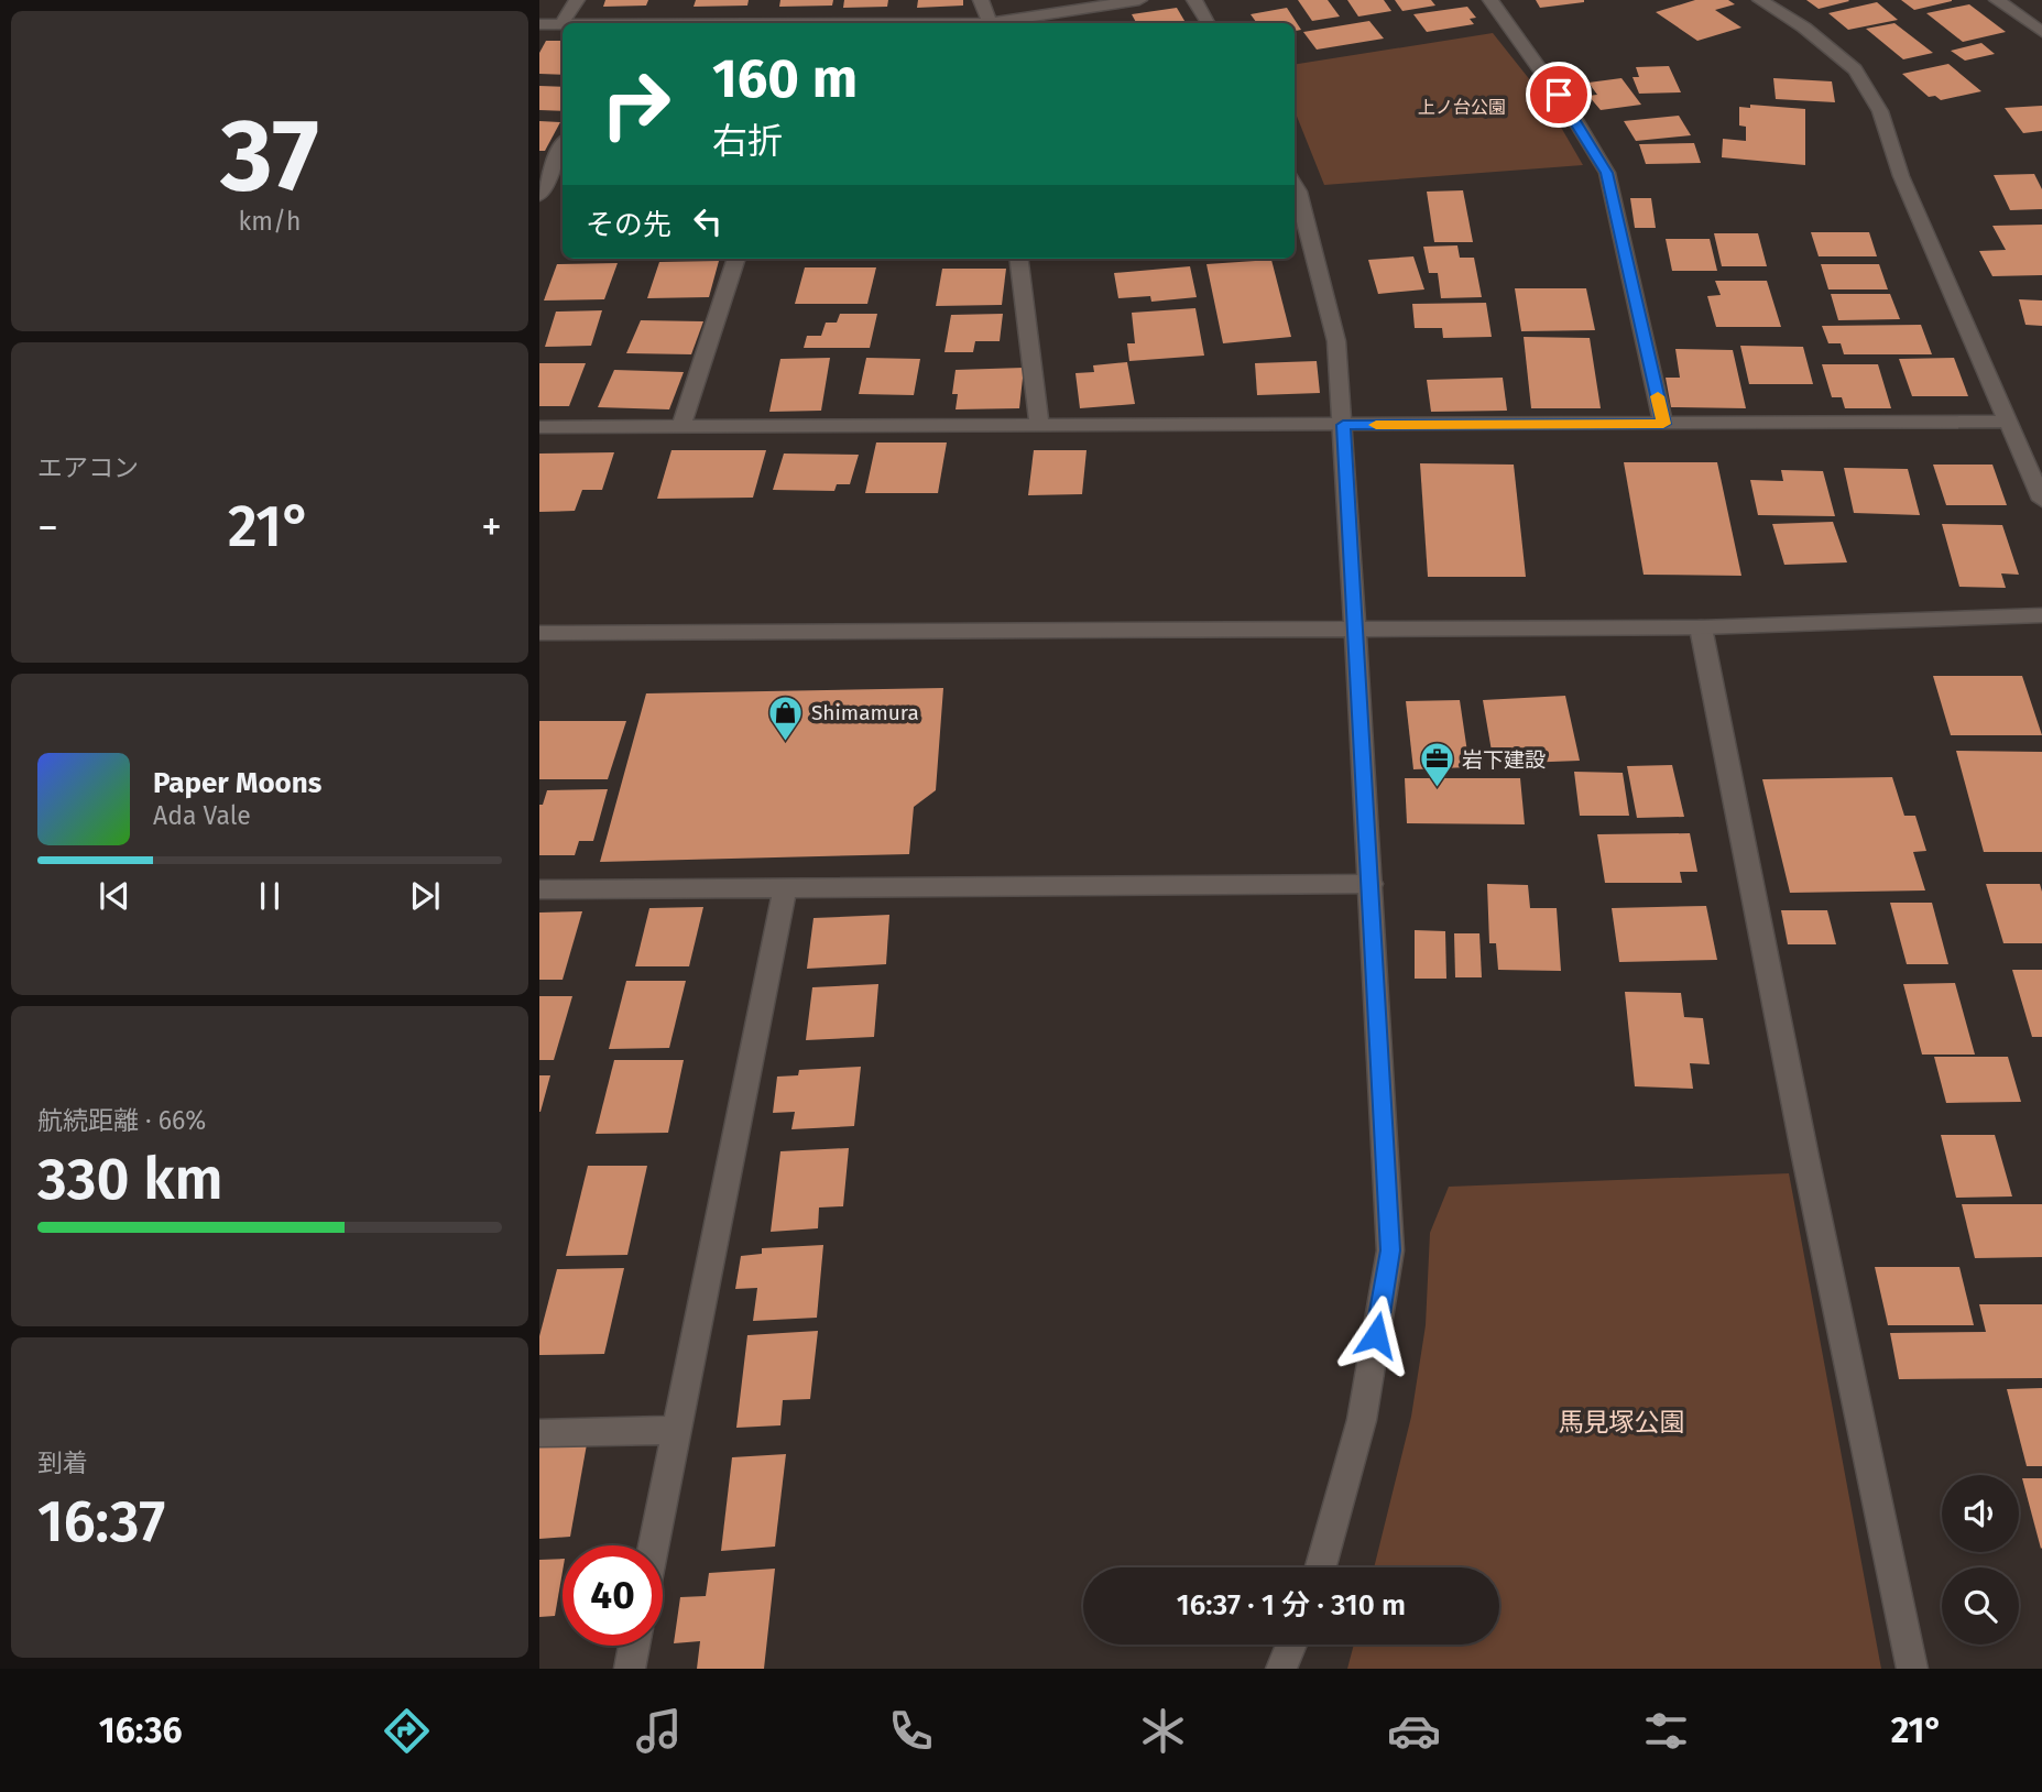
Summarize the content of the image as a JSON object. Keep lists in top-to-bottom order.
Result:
{
  "parks": ["上ノ台公園", "馬見塚公園"],
  "places": {
    "shop": ["Shimamura"],
    "office": ["岩下建設"]
  },
  "page": {
    "tile": [
      ["37", "km/h"],
      "エアコン",
      ["航続距離 · 66%", "330 km"],
      ["到着", "16:37"]
    ],
    "turn": ["160 m", "右折"],
    "then": "その先",
    "heat": ["−", "21°", "+"],
    "song": ["Paper Moons", "Ada Vale"],
    "limit": "40",
    "trip": "16:37 · 1 分 · 310 m",
    "tabs": ["16:36", "21°"]
  }
}
